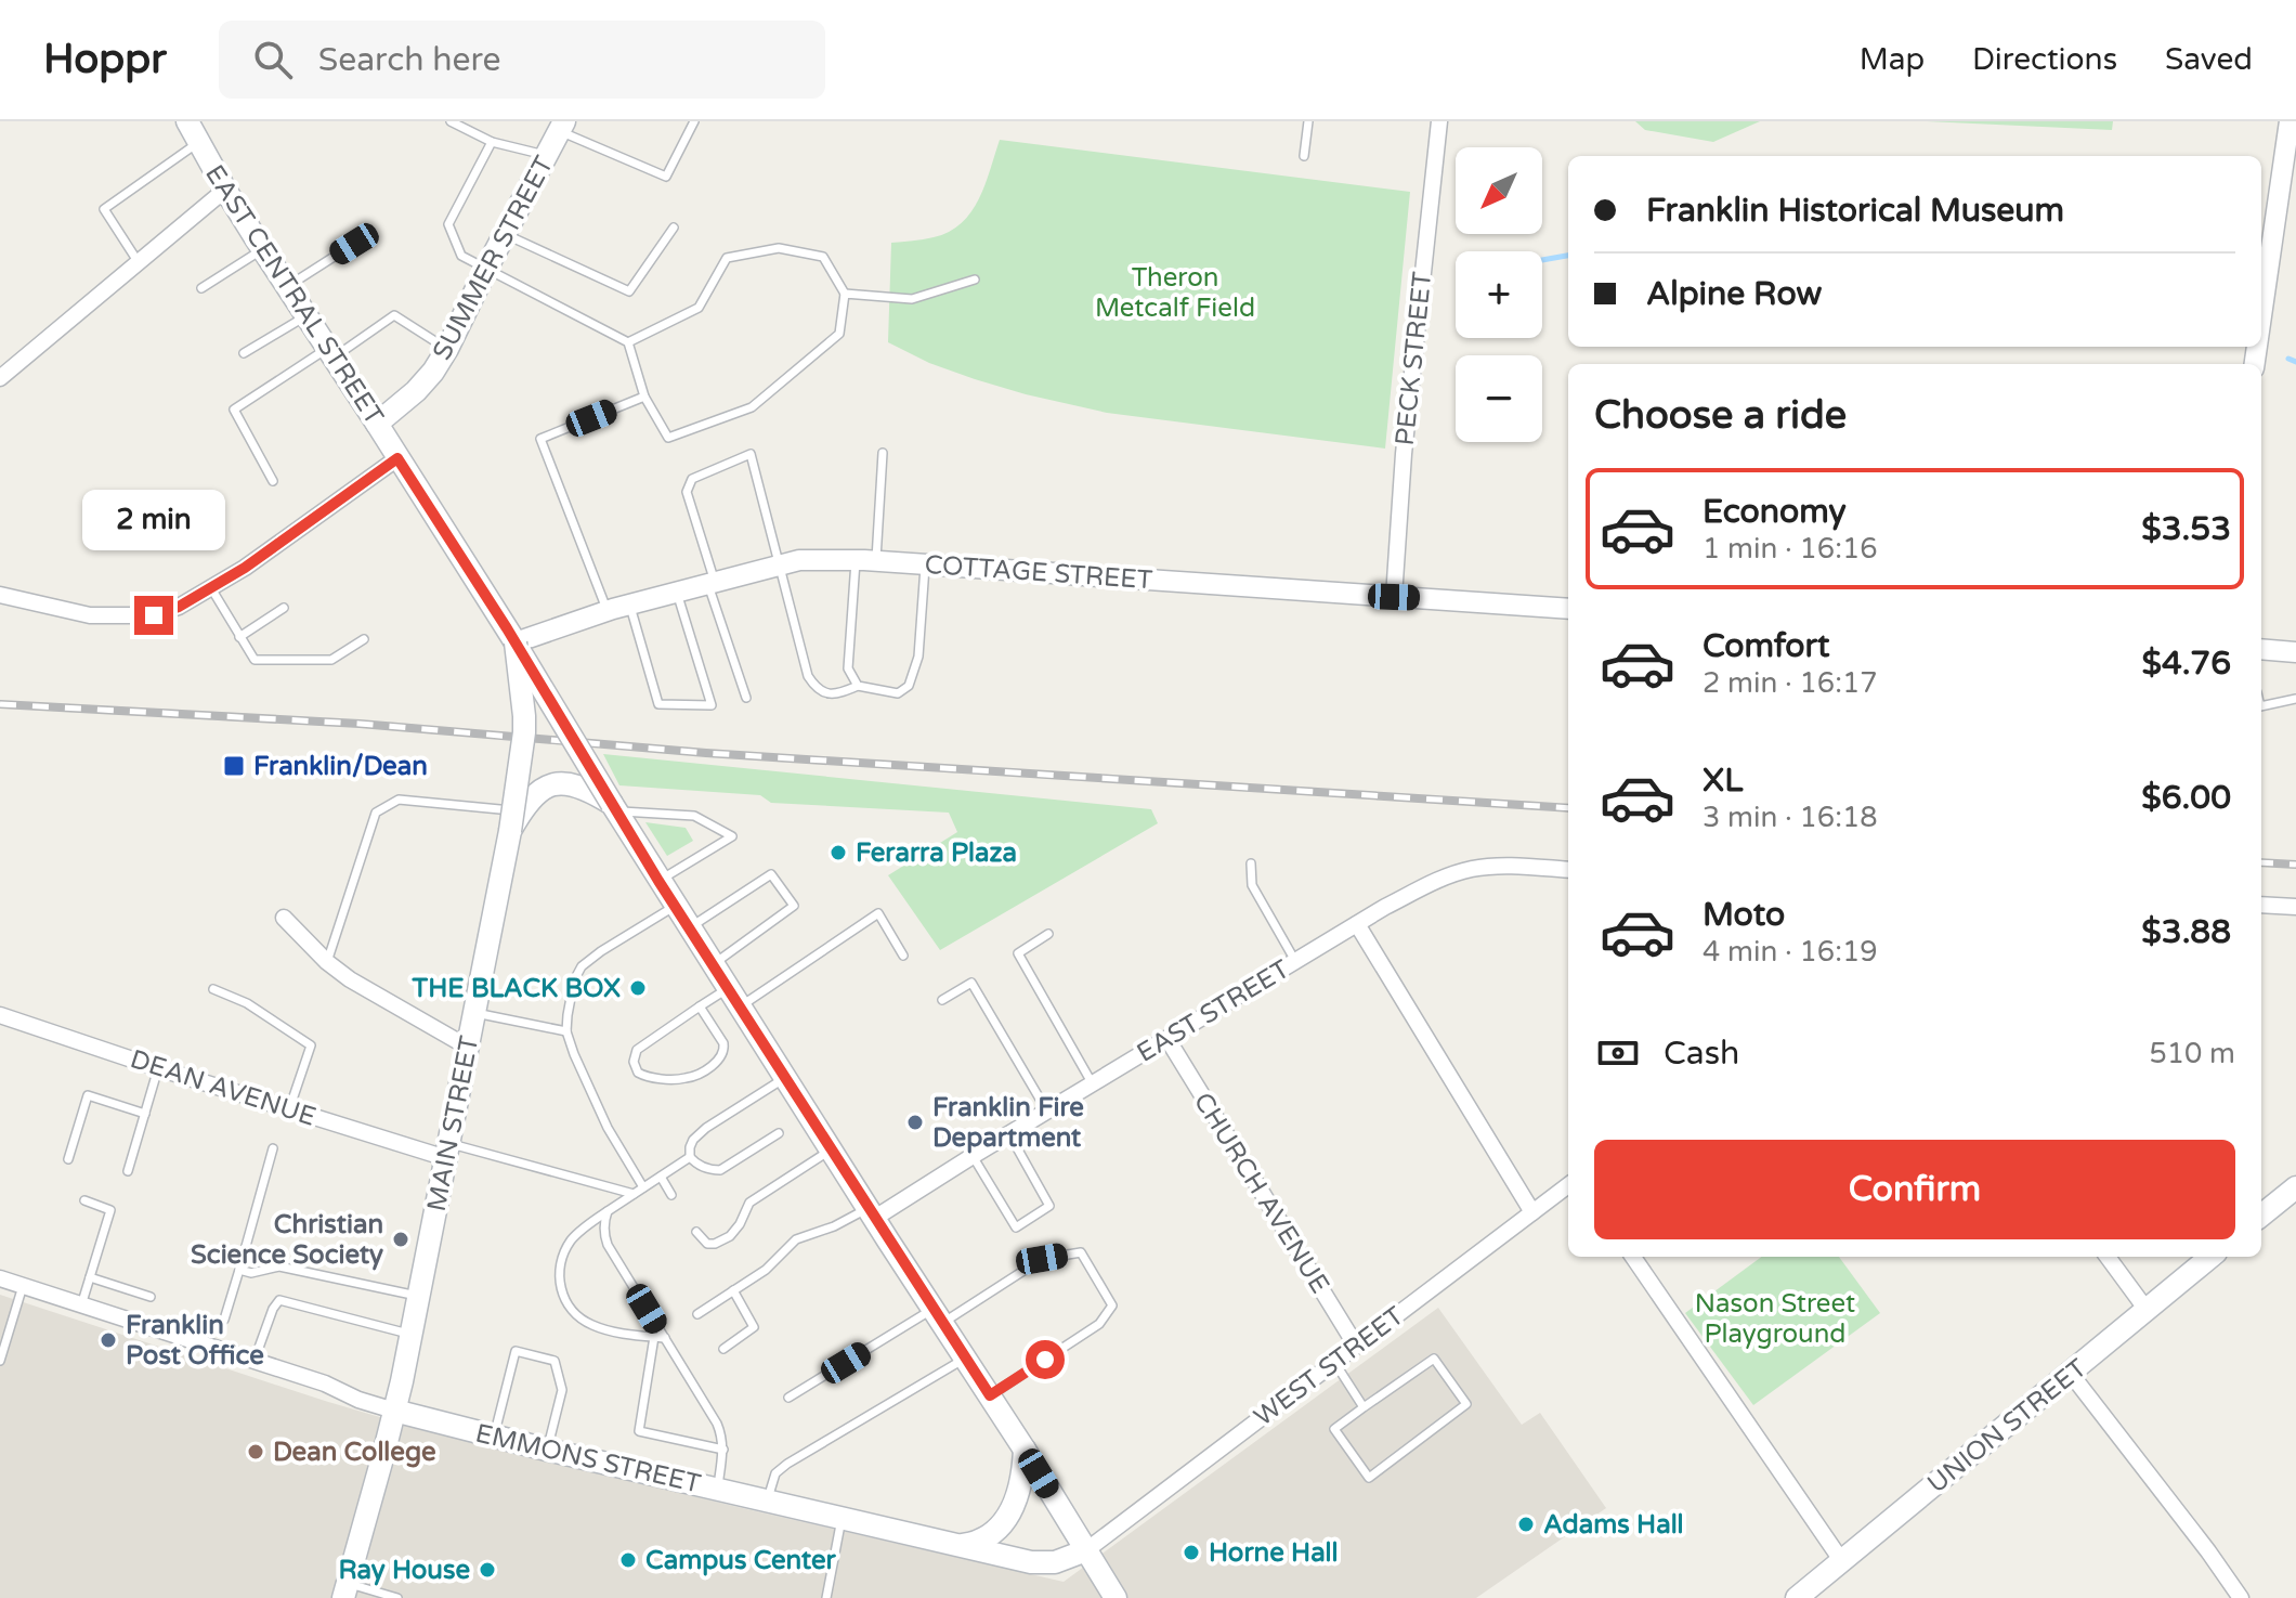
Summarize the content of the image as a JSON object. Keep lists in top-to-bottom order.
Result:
{
  "streets": {
    "main road": [
      "SUMMER STREET",
      "EAST CENTRAL STREET",
      "MAIN STREET",
      "UNION STREET",
      "EMMONS STREET"
    ],
    "street": [
      "PECK STREET",
      "COTTAGE STREET",
      "EAST STREET",
      "DEAN AVENUE",
      "CHURCH AVENUE",
      "WEST STREET"
    ]
  },
  "crossings": [
    ["SUMMER STREET", "EAST CENTRAL STREET"],
    ["EAST CENTRAL STREET", "COTTAGE STREET"],
    ["EAST CENTRAL STREET", "EAST STREET"],
    ["EAST CENTRAL STREET", "MAIN STREET"],
    ["EAST CENTRAL STREET", "WEST STREET"],
    ["EAST CENTRAL STREET", "EMMONS STREET"],
    ["PECK STREET", "COTTAGE STREET"],
    ["COTTAGE STREET", "MAIN STREET"],
    ["EAST STREET", "CHURCH AVENUE"],
    ["DEAN AVENUE", "MAIN STREET"],
    ["MAIN STREET", "EMMONS STREET"],
    ["CHURCH AVENUE", "WEST STREET"],
    ["WEST STREET", "EMMONS STREET"]
  ],
  "parks": ["Theron Metcalf Field", "Nason Street Playground"],
  "places": {
    "transit": ["Franklin/Dean"],
    "other": [
      "Ferarra Plaza",
      "THE BLACK BOX",
      "Franklin Fire Department",
      "Christian Science Society",
      "Franklin Post Office",
      "Dean College",
      "Adams Hall",
      "Horne Hall",
      "Campus Center",
      "Ray House"
    ]
  },
  "north": "bottom left",
  "page": {
    "header": "Hoppr",
    "search": "Search here",
    "nav": ["Map", "Directions", "Saved"],
    "map_buttons": ["+", "−"],
    "banner": ["Franklin Historical Museum", "Alpine Row"],
    "heading": "Choose a ride",
    "list": [
      {
        "name": "Economy",
        "note": "1 min · 16:16",
        "value": "$3.53"
      },
      {
        "name": "Comfort",
        "note": "2 min · 16:17",
        "value": "$4.76"
      },
      {
        "name": "XL",
        "note": "3 min · 16:18",
        "value": "$6.00"
      },
      {
        "name": "Moto",
        "note": "4 min · 16:19",
        "value": "$3.88"
      }
    ],
    "bubble": "2 min",
    "pay": ["Cash", "510 m"],
    "buttons": "Confirm"
  }
}
